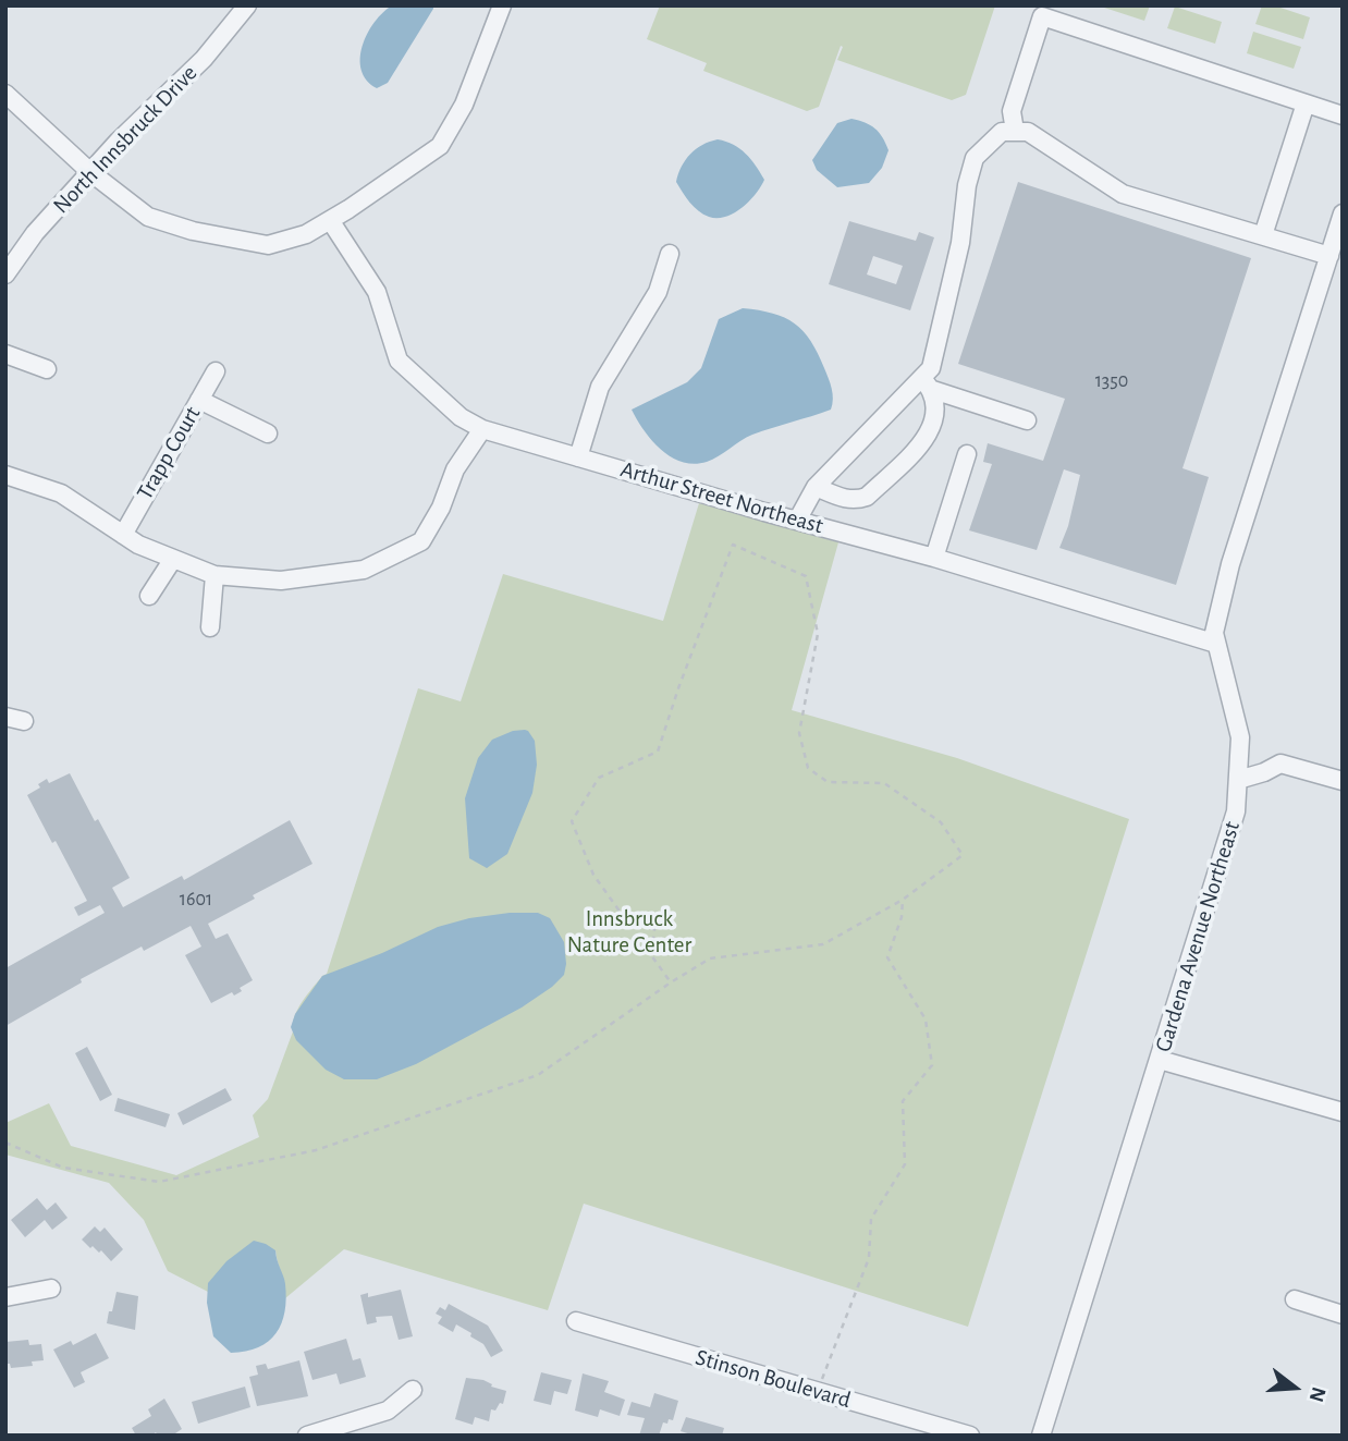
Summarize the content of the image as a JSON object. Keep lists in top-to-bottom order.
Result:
{
  "streets": {
    "street": [
      "North Innsbruck Drive",
      "Trapp Court",
      "Arthur Street Northeast",
      "Gardena Avenue Northeast",
      "Stinson Boulevard"
    ]
  },
  "crossings": [
    ["Arthur Street Northeast", "Gardena Avenue Northeast"]
  ],
  "parks": ["Innsbruck Nature Center"],
  "house_numbers": ["1350", "1601"],
  "north": "right"
}
